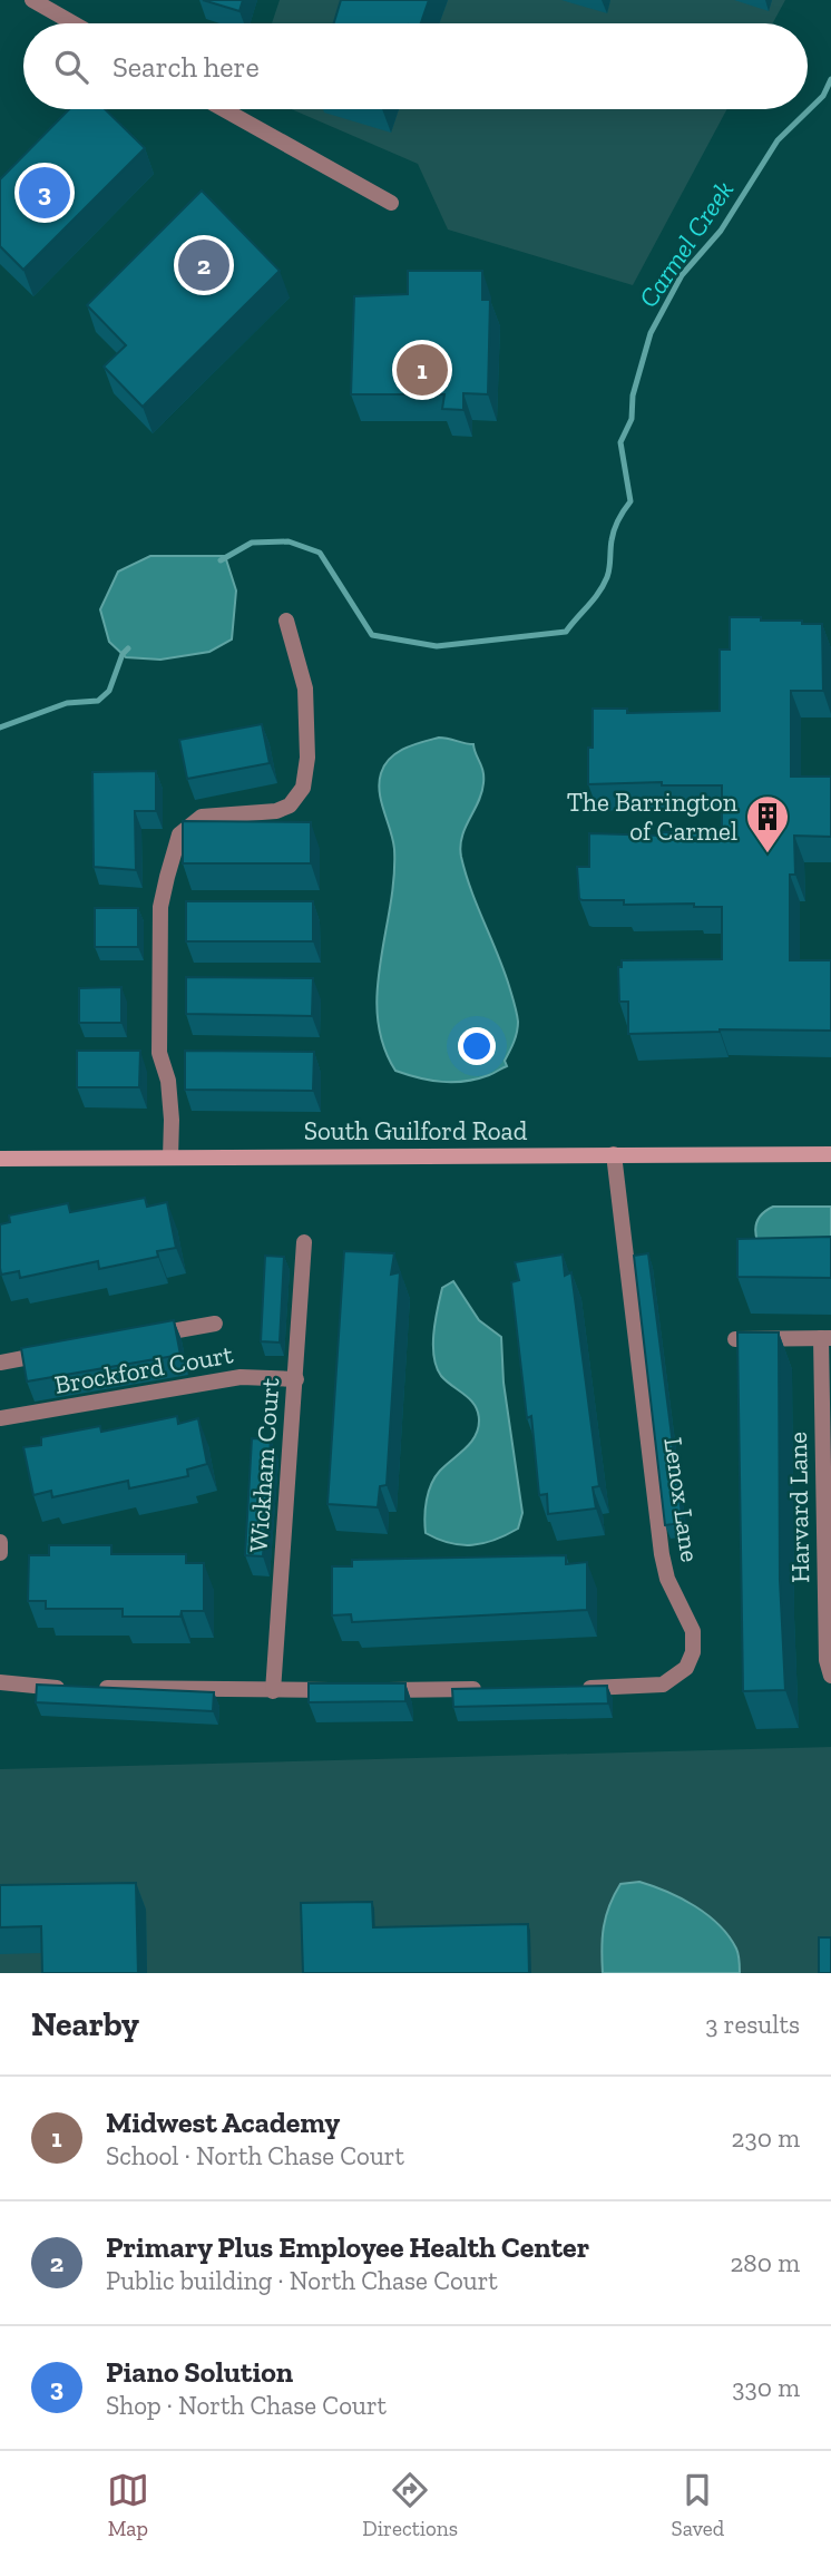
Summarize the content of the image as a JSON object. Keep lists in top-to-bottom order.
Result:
{
  "streets": {
    "main road": ["South Guilford Road"],
    "street": [
      "Brockford Court",
      "Wickham Court",
      "Lenox Lane",
      "Harvard Lane"
    ]
  },
  "crossings": [
    ["South Guilford Road", "Lenox Lane"],
    ["Brockford Court", "Wickham Court"]
  ],
  "water": ["Carmel Creek"],
  "places": {
    "building": ["The Barrington of Carmel"]
  },
  "page": {
    "search": "Search here",
    "pins": ["3", "2", "1"],
    "heading": ["Nearby", "3 results"],
    "list": [
      {
        "mark": "1",
        "name": "Midwest Academy",
        "note": "School · North Chase Court",
        "value": "230 m"
      },
      {
        "mark": "2",
        "name": "Primary Plus Employee Health Center",
        "note": "Public building · North Chase Court",
        "value": "280 m"
      },
      {
        "mark": "3",
        "name": "Piano Solution",
        "note": "Shop · North Chase Court",
        "value": "330 m"
      }
    ],
    "nav": ["Map", "Directions", "Saved"]
  }
}
